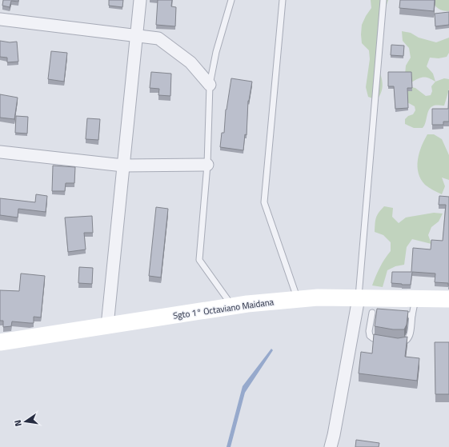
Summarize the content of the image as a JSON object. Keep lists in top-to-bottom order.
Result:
{
  "streets": {
    "main road": ["Sgto 1° Octaviano Maidana"]
  },
  "north": "left"
}
